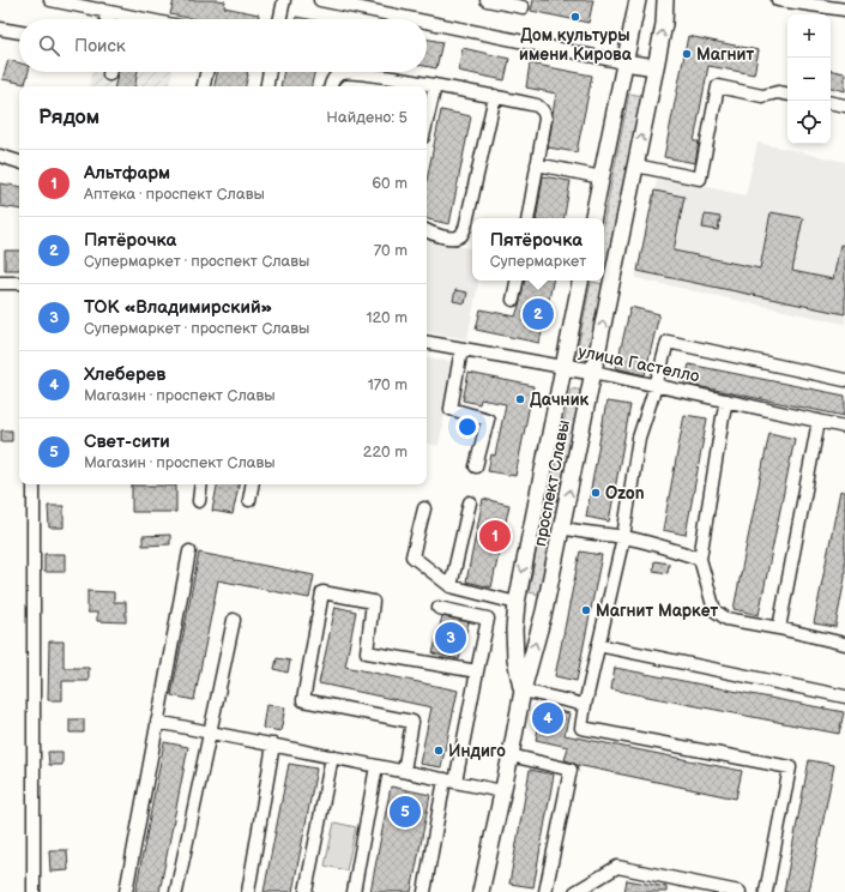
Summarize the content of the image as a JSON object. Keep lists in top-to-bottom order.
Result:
{
  "streets": {
    "main road": ["улица Гастелло", "проспект Славы"]
  },
  "crossings": [
    ["улица Гастелло", "проспект Славы"]
  ],
  "places": [
    "Дом культуры имени Кирова",
    "Магнит",
    "Дачник",
    "Ozon",
    "Магнит Маркет",
    "Индиго"
  ],
  "page": {
    "map_buttons": ["+", "−"],
    "search": "Поиск",
    "heading": ["Рядом", "Найдено: 5"],
    "list": [
      {
        "mark": "1",
        "name": "Альтфарм",
        "note": "Аптека · проспект Славы",
        "value": "60 m"
      },
      {
        "mark": "2",
        "name": "Пятёрочка",
        "note": "Супермаркет · проспект Славы",
        "value": "70 m"
      },
      {
        "mark": "3",
        "name": "ТОК «Владимирский»",
        "note": "Супермаркет · проспект Славы",
        "value": "120 m"
      },
      {
        "mark": "4",
        "name": "Хлеберев",
        "note": "Магазин · проспект Славы",
        "value": "170 m"
      },
      {
        "mark": "5",
        "name": "Свет-сити",
        "note": "Магазин · проспект Славы",
        "value": "220 m"
      }
    ],
    "popup": ["Пятёрочка", "Супермаркет"],
    "pins": [
      "2",
      "1",
      "3",
      "4",
      "5"
    ]
  }
}
